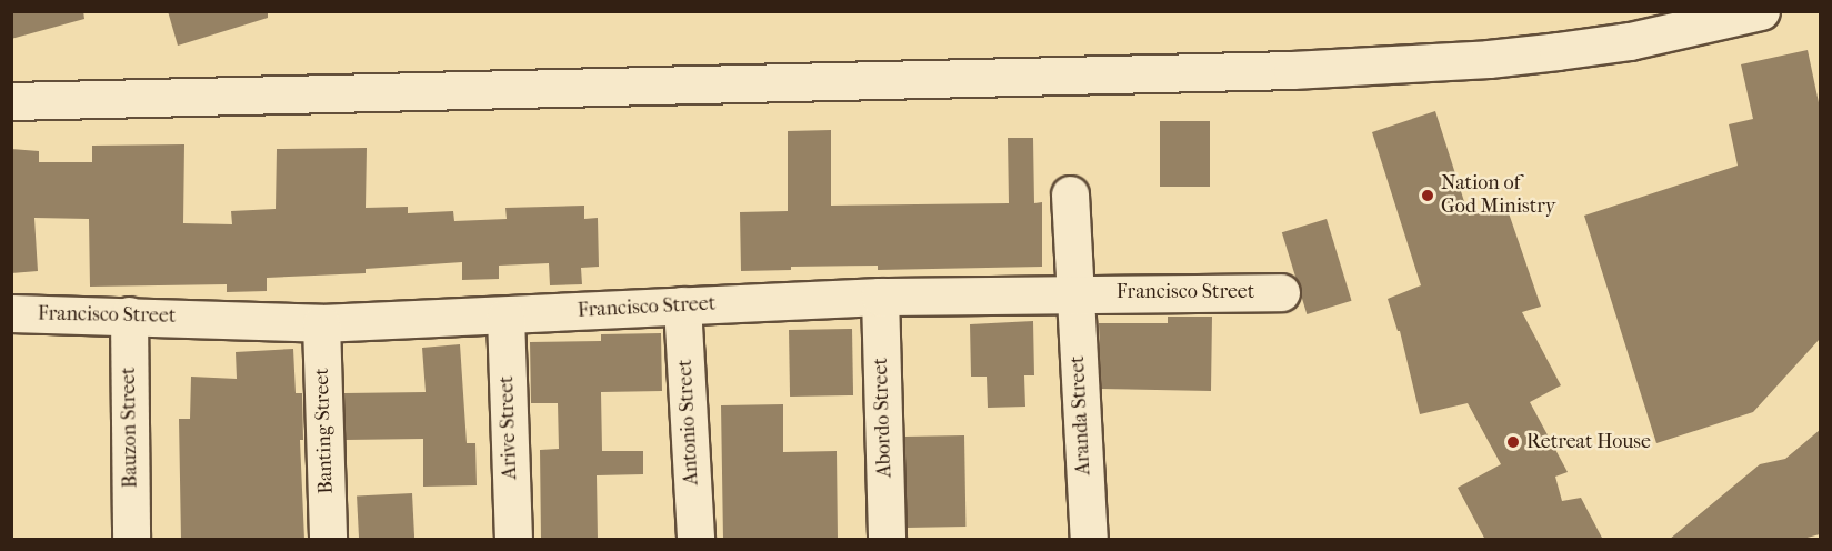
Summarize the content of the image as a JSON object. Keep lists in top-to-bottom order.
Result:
{
  "streets": {
    "street": [
      "Francisco Street",
      "Aranda Street",
      "Abordo Street",
      "Antonio Street",
      "Bauzon Street",
      "Arive Street",
      "Banting Street"
    ]
  },
  "crossings": [
    ["Francisco Street", "Aranda Street"],
    ["Francisco Street", "Abordo Street"],
    ["Francisco Street", "Antonio Street"],
    ["Francisco Street", "Bauzon Street"],
    ["Francisco Street", "Arive Street"],
    ["Francisco Street", "Banting Street"]
  ],
  "places": ["Nation of God Ministry", "Retreat House"]
}
